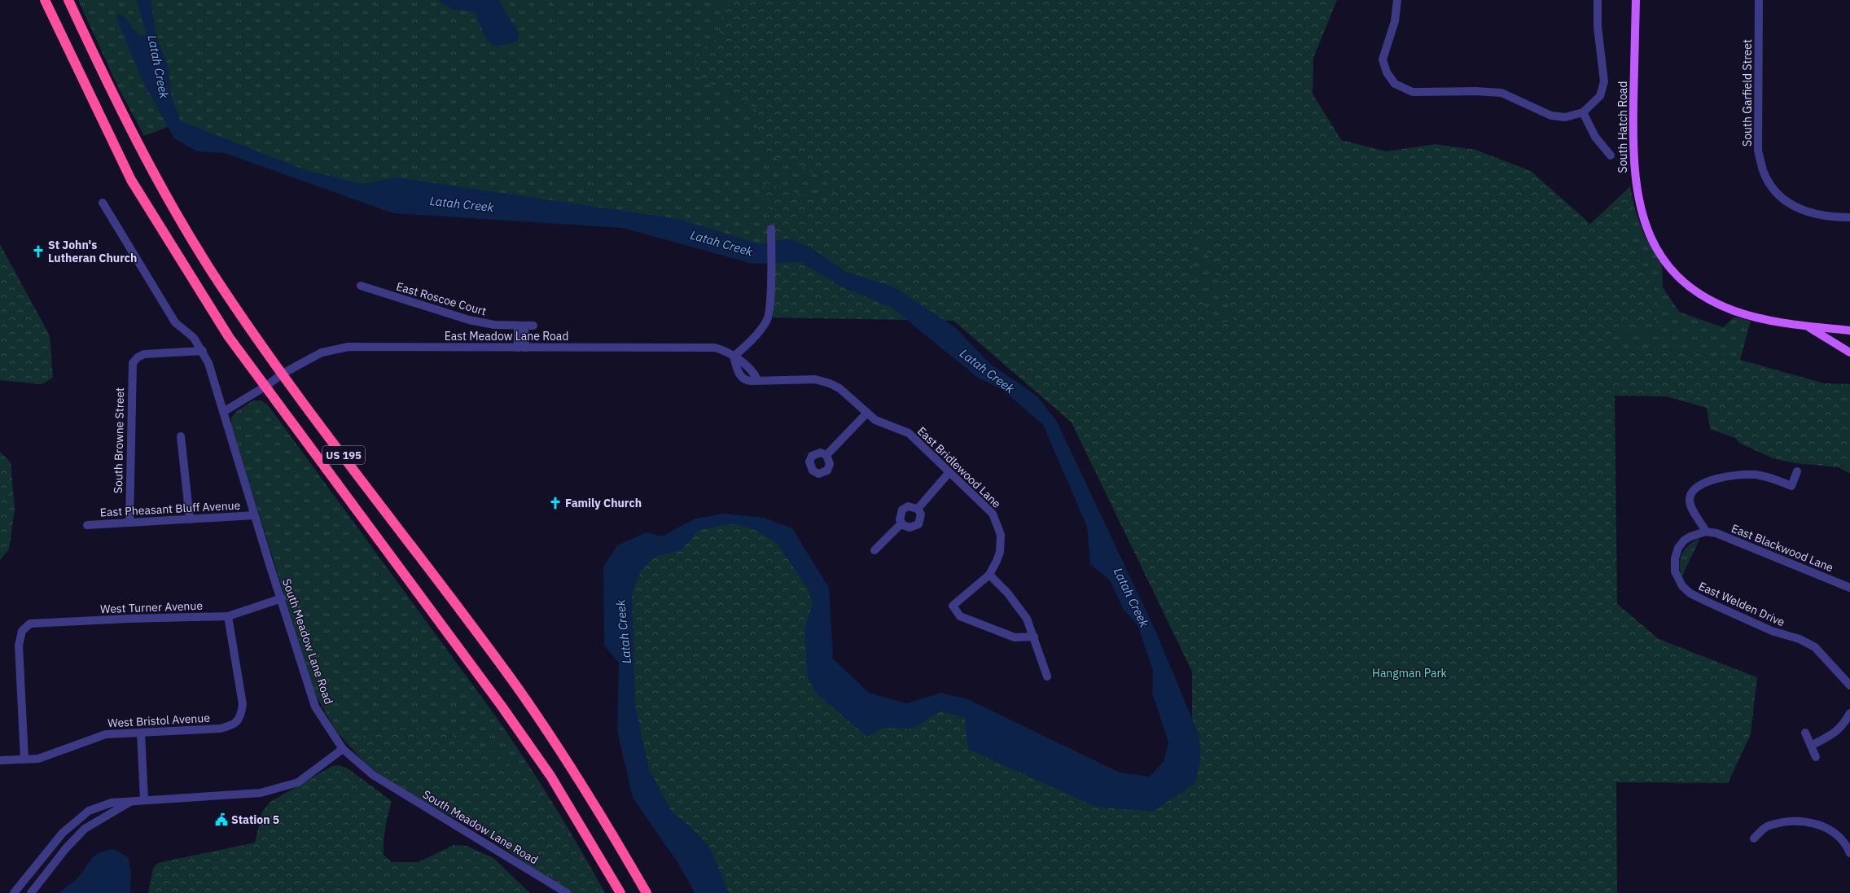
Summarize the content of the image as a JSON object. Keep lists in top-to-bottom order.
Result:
{
  "streets": {
    "highway": ["US 195"],
    "main road": ["South Hatch Road"],
    "street": [
      "South Garfield Street",
      "East Roscoe Court",
      "East Meadow Lane Road",
      "South Browne Street",
      "East Bridlewood Lane",
      "East Pheasant Bluff Avenue",
      "East Blackwood Lane",
      "East Welden Drive",
      "West Turner Avenue",
      "South Meadow Lane Road",
      "West Bristol Avenue"
    ]
  },
  "crossings": [
    ["East Roscoe Court", "East Meadow Lane Road"],
    ["East Meadow Lane Road", "US 195"],
    ["East Meadow Lane Road", "East Bridlewood Lane"],
    ["South Browne Street", "East Pheasant Bluff Avenue"],
    ["South Browne Street", "South Meadow Lane Road"],
    ["East Pheasant Bluff Avenue", "South Meadow Lane Road"],
    ["East Blackwood Lane", "East Welden Drive"],
    ["West Turner Avenue", "South Meadow Lane Road"],
    ["West Turner Avenue", "West Bristol Avenue"]
  ],
  "water": ["Latah Creek"],
  "parks": ["Hangman Park"],
  "places": {
    "church": ["St John's Lutheran Church", "Family Church"],
    "public building": ["Station 5"]
  }
}
